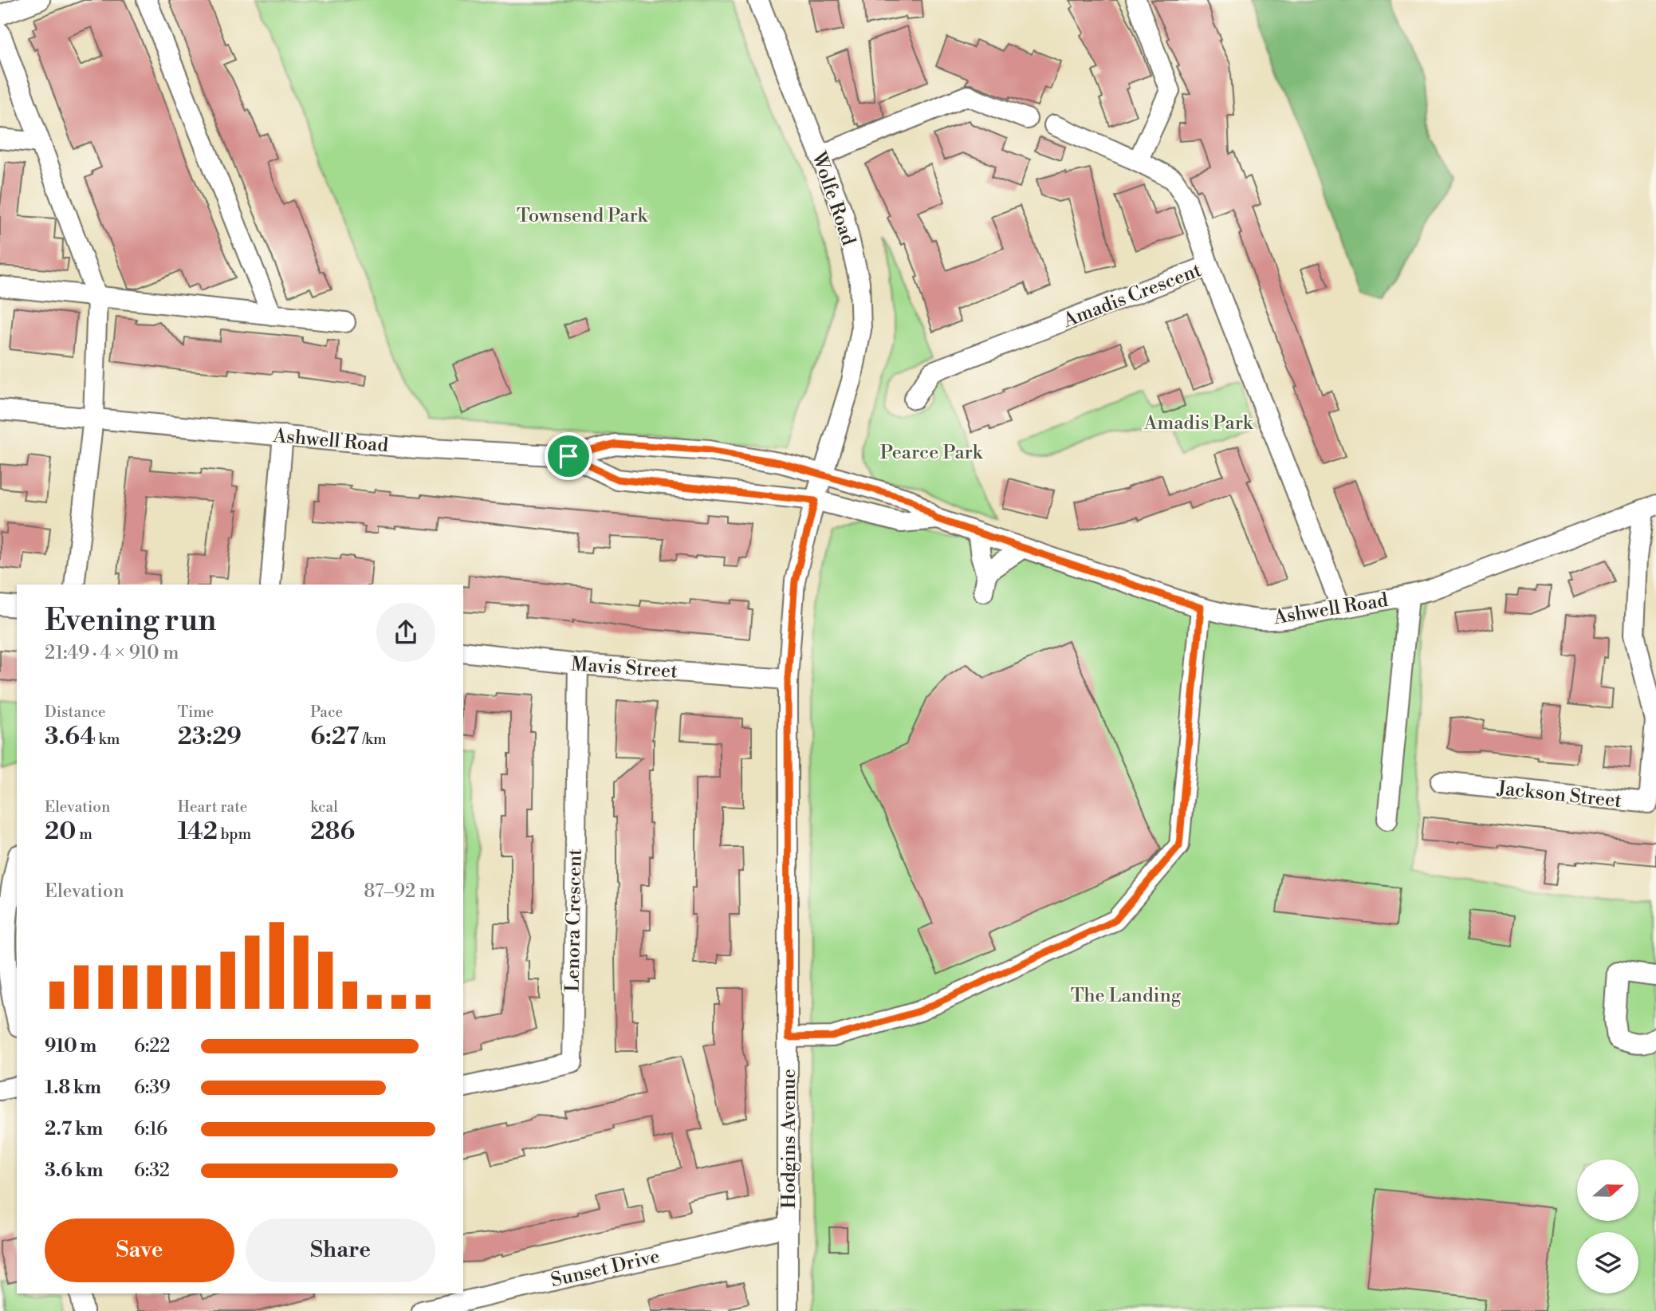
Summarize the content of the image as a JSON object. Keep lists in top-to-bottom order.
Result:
{
  "streets": {
    "street": [
      "Wolfe Road",
      "Amadis Crescent",
      "Ashwell Road",
      "Mavis Street",
      "Jackson Street",
      "Lenora Crescent",
      "Hodgins Avenue",
      "Sunset Drive"
    ]
  },
  "crossings": [
    ["Wolfe Road", "Ashwell Road"],
    ["Wolfe Road", "Hodgins Avenue"],
    ["Amadis Crescent", "Ashwell Road"],
    ["Ashwell Road", "Jackson Street"],
    ["Ashwell Road", "Hodgins Avenue"],
    ["Mavis Street", "Lenora Crescent"],
    ["Mavis Street", "Hodgins Avenue"],
    ["Hodgins Avenue", "Sunset Drive"]
  ],
  "parks": [
    "Townsend Park",
    "Amadis Park",
    "Pearce Park",
    "The Landing"
  ],
  "north": "right",
  "page": {
    "heading": ["Evening run", "21:49 · 4 × 910 m"],
    "stats": [
      ["Distance", "3.64 km"],
      ["Time", "23:29"],
      ["Pace", "6:27 /km"],
      ["Elevation", "20 m"],
      ["Heart rate", "142 bpm"],
      ["kcal", "286"]
    ],
    "chart": ["Elevation", "87–92 m"],
    "list": [
      {
        "name": "910 m",
        "note": "6:22"
      },
      {
        "name": "1.8 km",
        "note": "6:39"
      },
      {
        "name": "2.7 km",
        "note": "6:16"
      },
      {
        "name": "3.6 km",
        "note": "6:32"
      }
    ],
    "buttons": ["Save", "Share"]
  }
}
